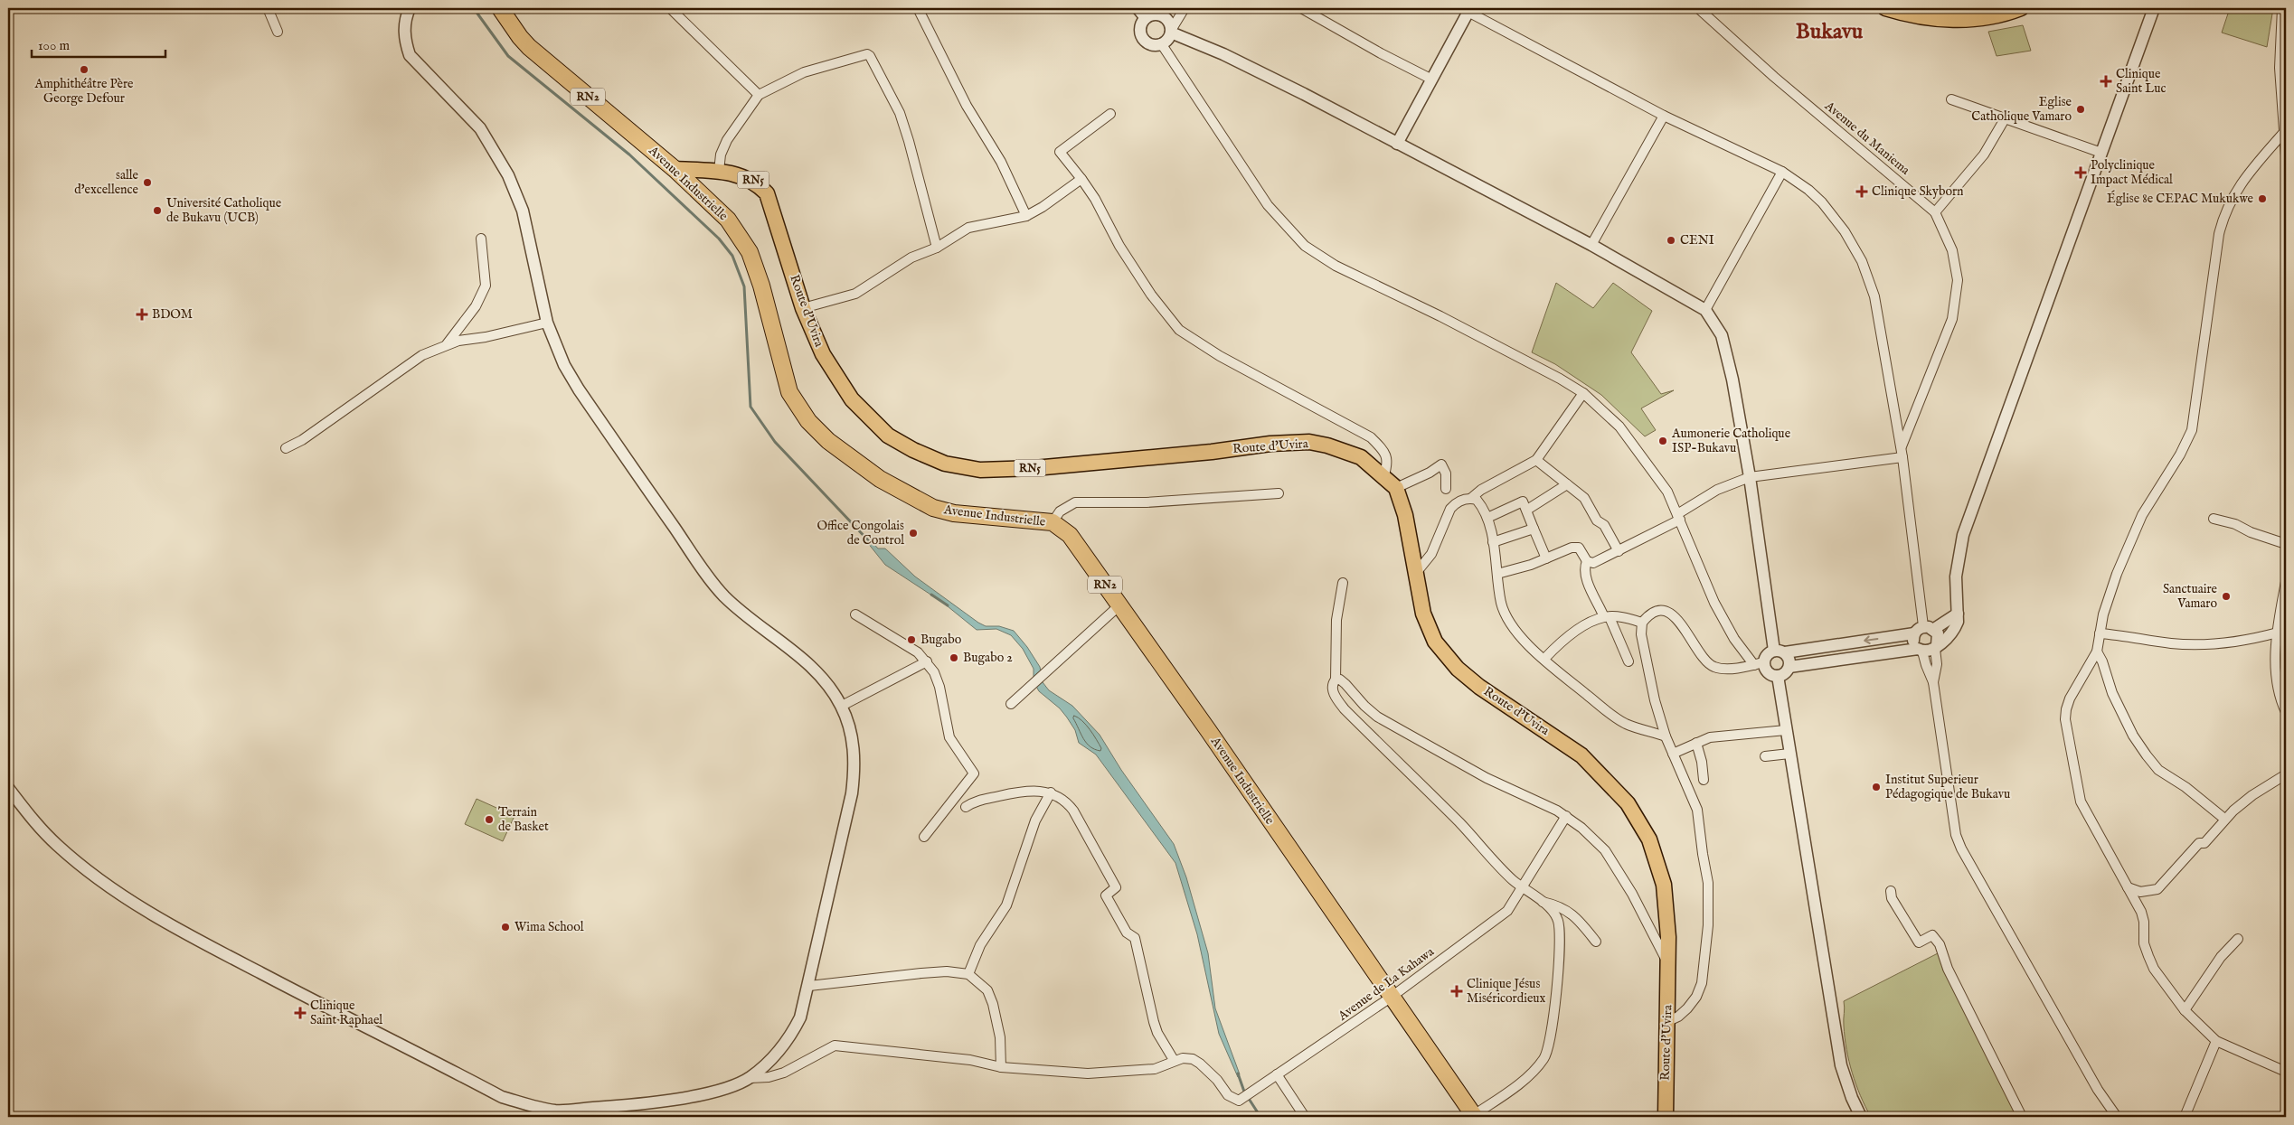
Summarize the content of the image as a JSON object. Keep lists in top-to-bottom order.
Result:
{
  "streets": {
    "highway": ["RN2", "Avenue Industrielle"],
    "main road": ["RN5", "Route d'Uvira"],
    "street": ["Avenue du Maniema", "Avenue de La Kahawa"]
  },
  "crossings": [
    ["Avenue Industrielle", "Route d'Uvira"],
    ["Avenue Industrielle", "Avenue de La Kahawa"]
  ],
  "districts": ["Bukavu"],
  "places": {
    "other": [
      "Amphithéâtre Père George Defour",
      "Eglise Catholique Vamaro",
      "salle d'excellence",
      "Église 8e CEPAC Mukukwe",
      "Université Catholique de Bukavu (UCB)",
      "CENI",
      "Aumonerie Catholique ISP-Bukavu",
      "Office Congolais de Control",
      "Sanctuaire Vamaro",
      "Bugabo",
      "Bugabo 2",
      "Institut Superieur Pédagogique de Bukavu",
      "Terrain de Basket",
      "Wima School"
    ],
    "health": [
      "Clinique Saint Luc",
      "Polyclinique Impact Médical",
      "Clinique Skyborn",
      "BDOM",
      "Clinique Jésus Miséricordieux",
      "Clinique Saint Raphael"
    ]
  },
  "scale_bar": "100 m"
}
